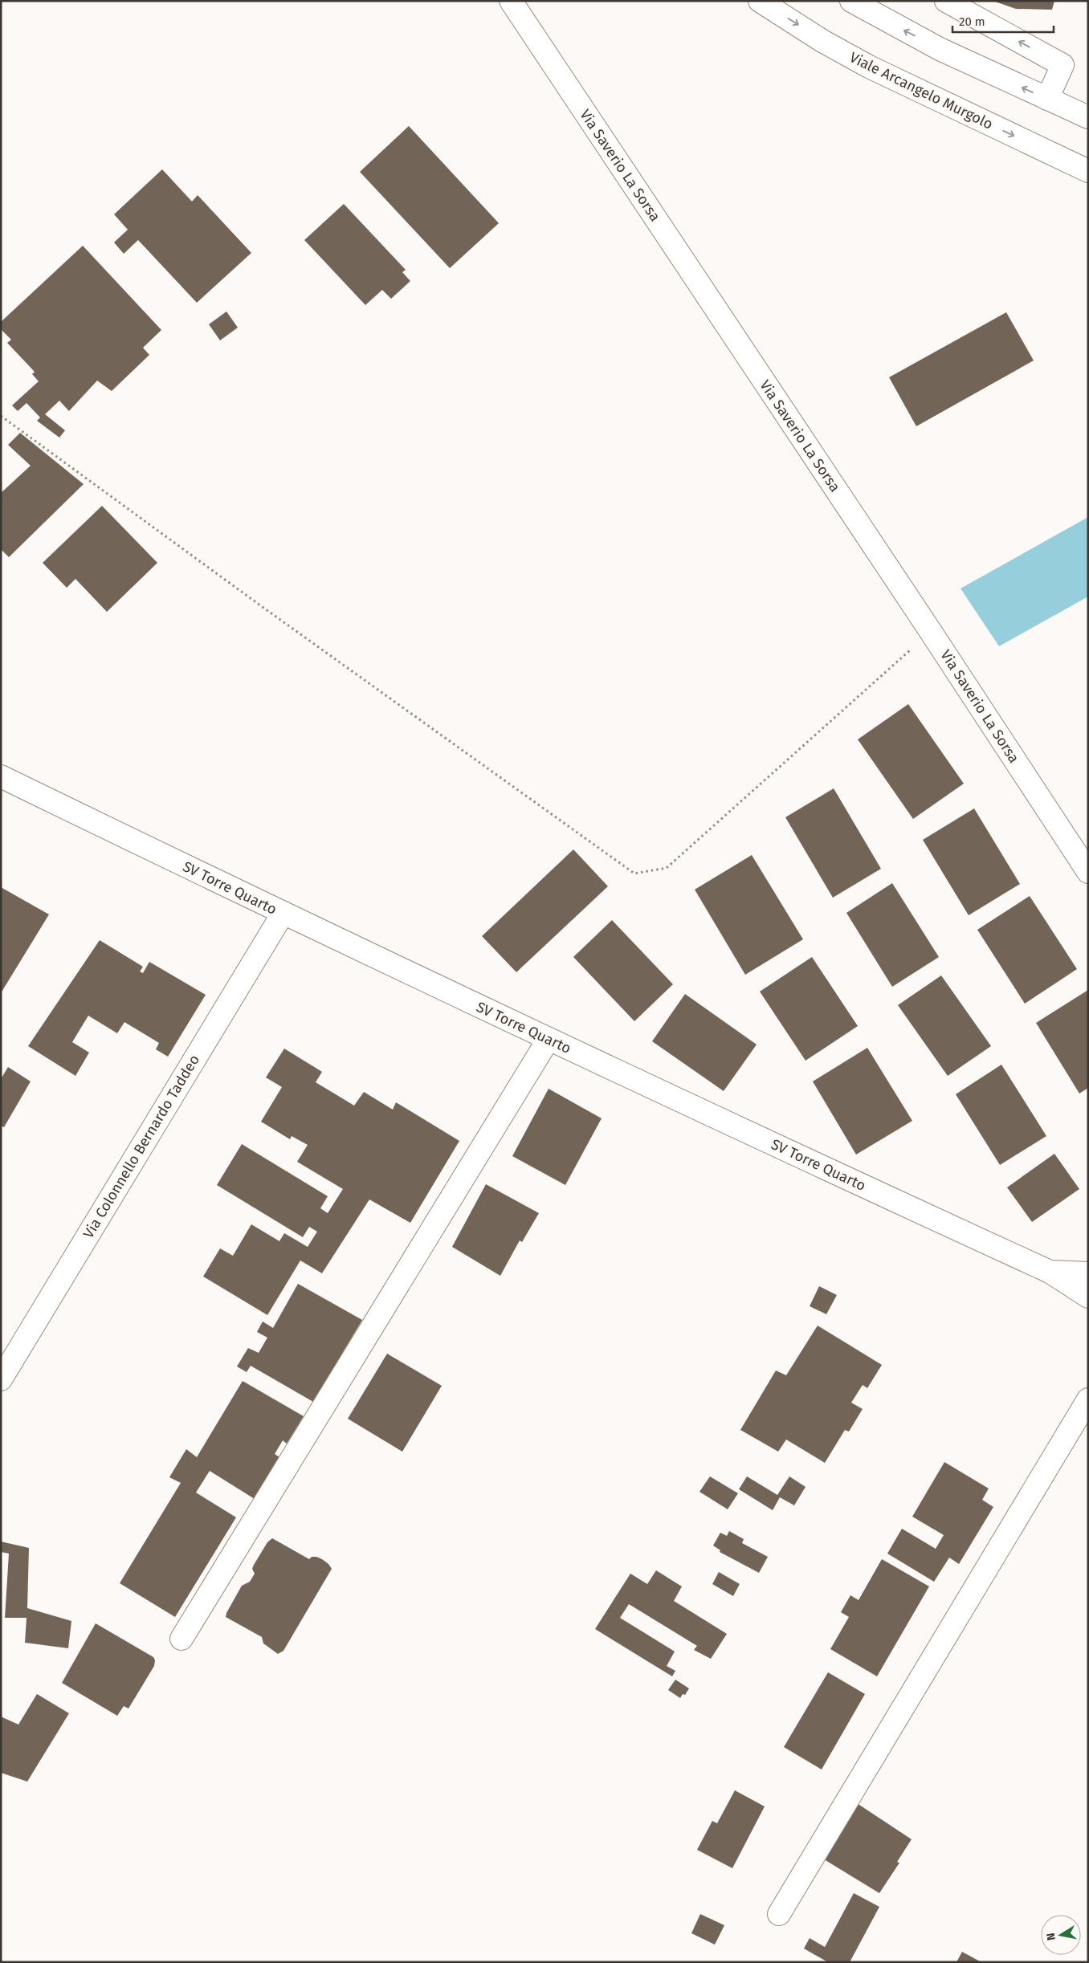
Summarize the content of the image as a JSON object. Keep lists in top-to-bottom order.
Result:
{
  "streets": {
    "street": [
      "Viale Arcangelo Murgolo",
      "Via Saverio La Sorsa",
      "SV Torre Quarto",
      "Via Colonnello Bernardo Taddeo"
    ]
  },
  "crossings": [
    ["SV Torre Quarto", "Via Colonnello Bernardo Taddeo"]
  ],
  "scale_bar": "20 m",
  "north": "left"
}
